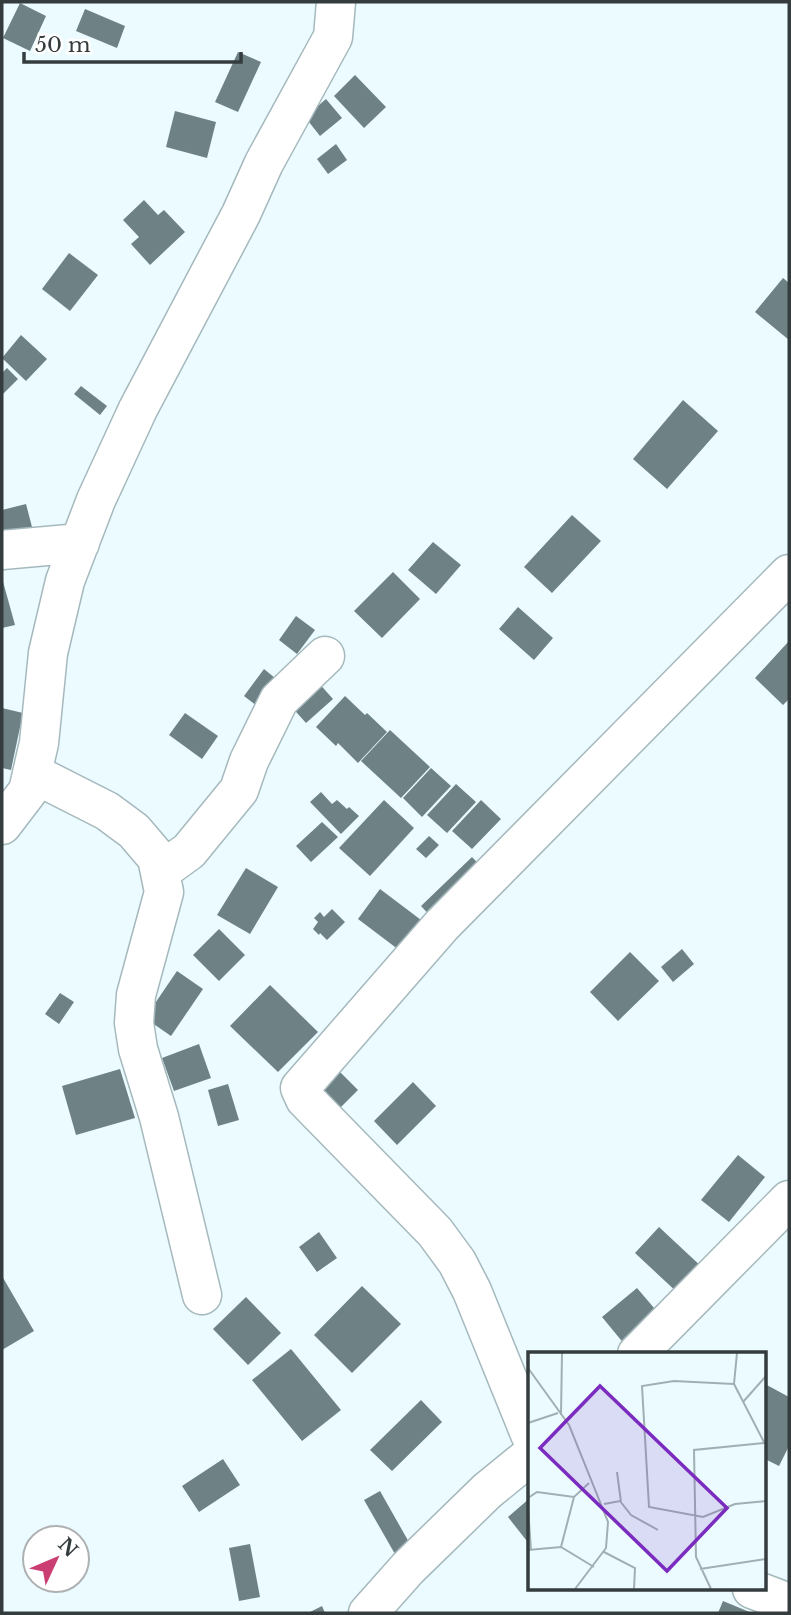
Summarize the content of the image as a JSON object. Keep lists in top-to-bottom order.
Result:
{
  "scale_bar": "50 m",
  "north": "top right"
}
